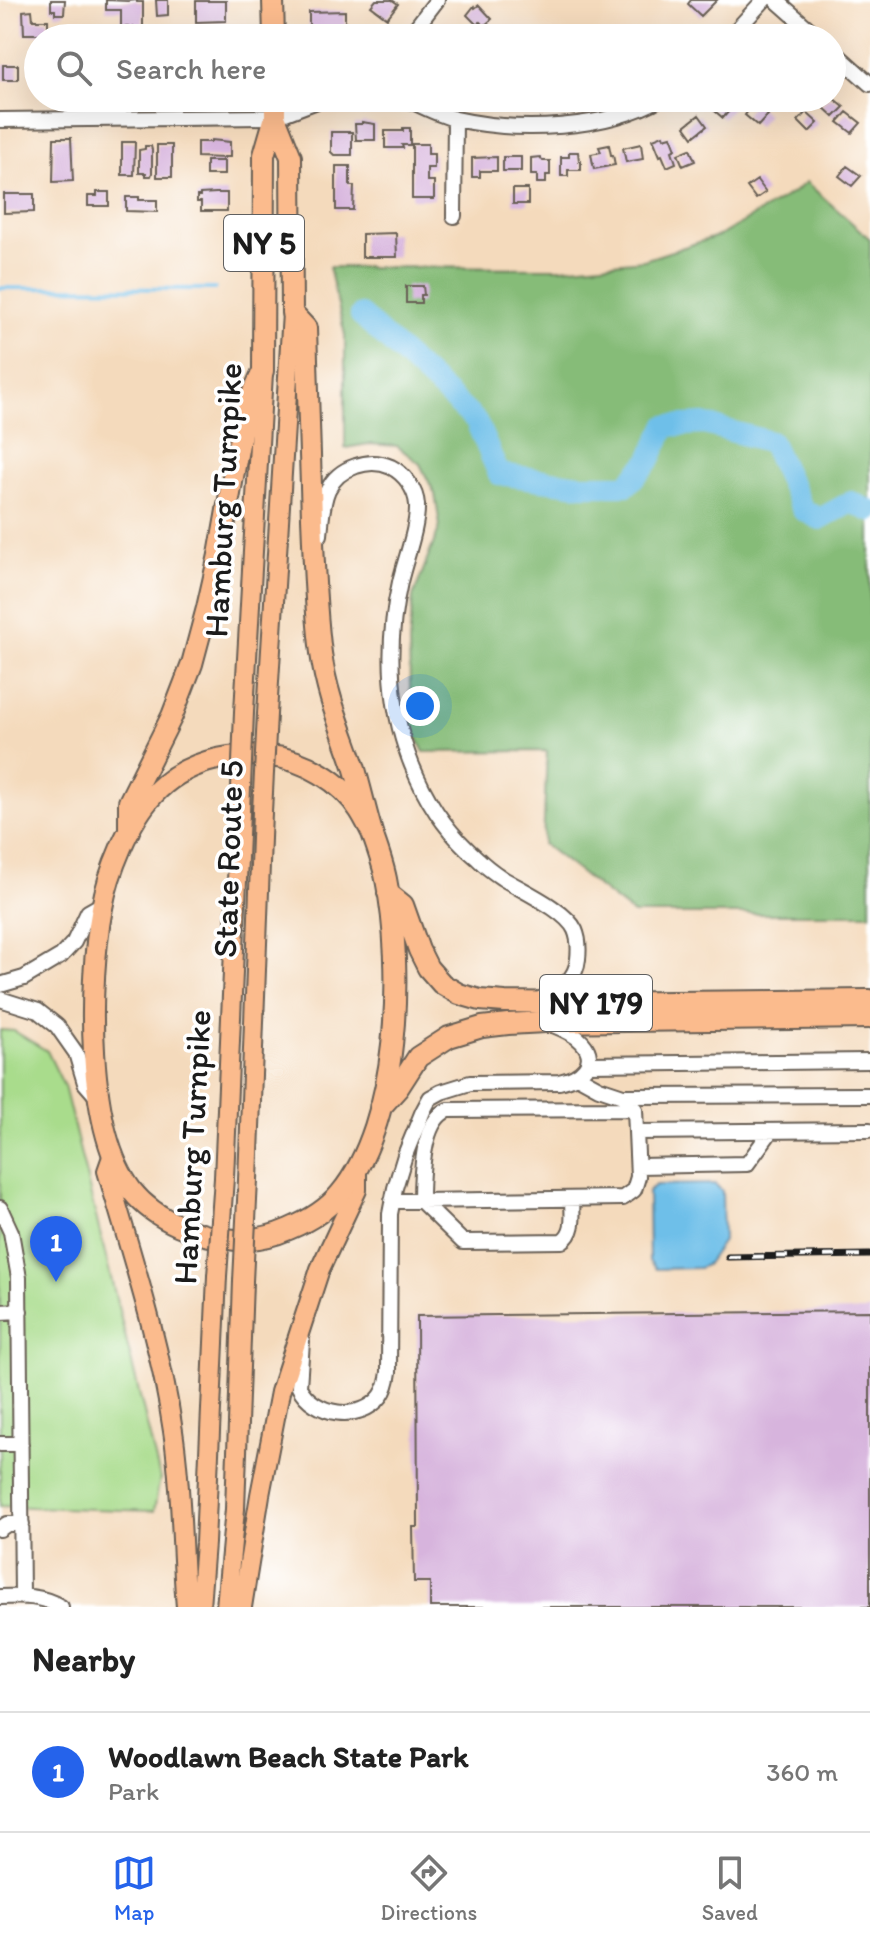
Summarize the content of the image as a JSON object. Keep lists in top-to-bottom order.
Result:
{
  "streets": {
    "highway": [
      "NY 5",
      "Hamburg Turnpike",
      "State Route 5",
      "NY 179"
    ]
  },
  "page": {
    "search": "Search here",
    "pins": "1",
    "heading": "Nearby",
    "list": [
      {
        "mark": "1",
        "name": "Woodlawn Beach State Park",
        "note": "Park",
        "value": "360 m"
      }
    ],
    "nav": ["Map", "Directions", "Saved"]
  }
}
